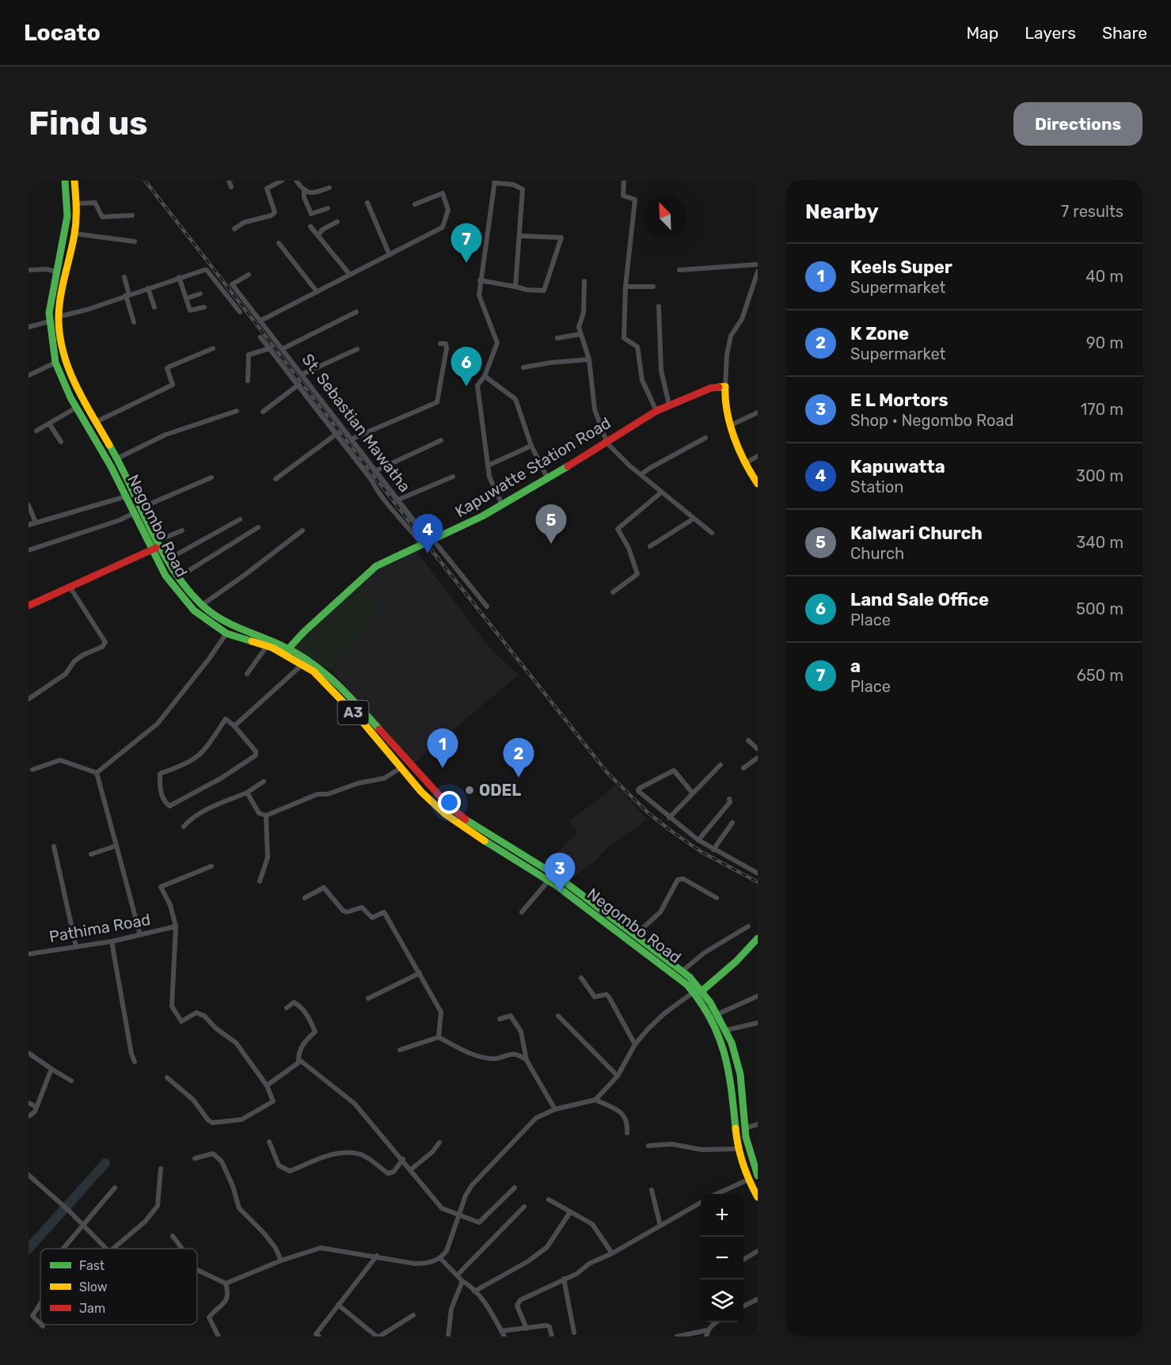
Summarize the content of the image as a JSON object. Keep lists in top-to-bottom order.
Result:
{
  "streets": {
    "main road": ["Kapuwatte Station Road", "Negombo Road", "A3"],
    "street": ["St. Sebastian Mawatha", "Pathima Road"]
  },
  "crossings": [
    ["St. Sebastian Mawatha", "Kapuwatte Station Road"],
    ["Kapuwatte Station Road", "Negombo Road"]
  ],
  "places": ["ODEL"],
  "legend": ["Fast", "Slow", "Jam"],
  "north": "top left",
  "page": {
    "header": "Locato",
    "nav": ["Map", "Layers", "Share"],
    "buttons": "Directions",
    "title": "Find us",
    "heading": ["Nearby", "7 results"],
    "pins": [
      "7",
      "6",
      "5",
      "4",
      "1",
      "2",
      "3"
    ],
    "list": [
      {
        "mark": "1",
        "name": "Keels Super",
        "note": "Supermarket",
        "value": "40 m"
      },
      {
        "mark": "2",
        "name": "K Zone",
        "note": "Supermarket",
        "value": "90 m"
      },
      {
        "mark": "3",
        "name": "E L Mortors",
        "note": "Shop · Negombo Road",
        "value": "170 m"
      },
      {
        "mark": "4",
        "name": "Kapuwatta",
        "note": "Station",
        "value": "300 m"
      },
      {
        "mark": "5",
        "name": "Kalwari Church",
        "note": "Church",
        "value": "340 m"
      },
      {
        "mark": "6",
        "name": "Land Sale Office",
        "note": "Place",
        "value": "500 m"
      },
      {
        "mark": "7",
        "name": "a",
        "note": "Place",
        "value": "650 m"
      }
    ],
    "map_buttons": ["+", "−"]
  }
}
